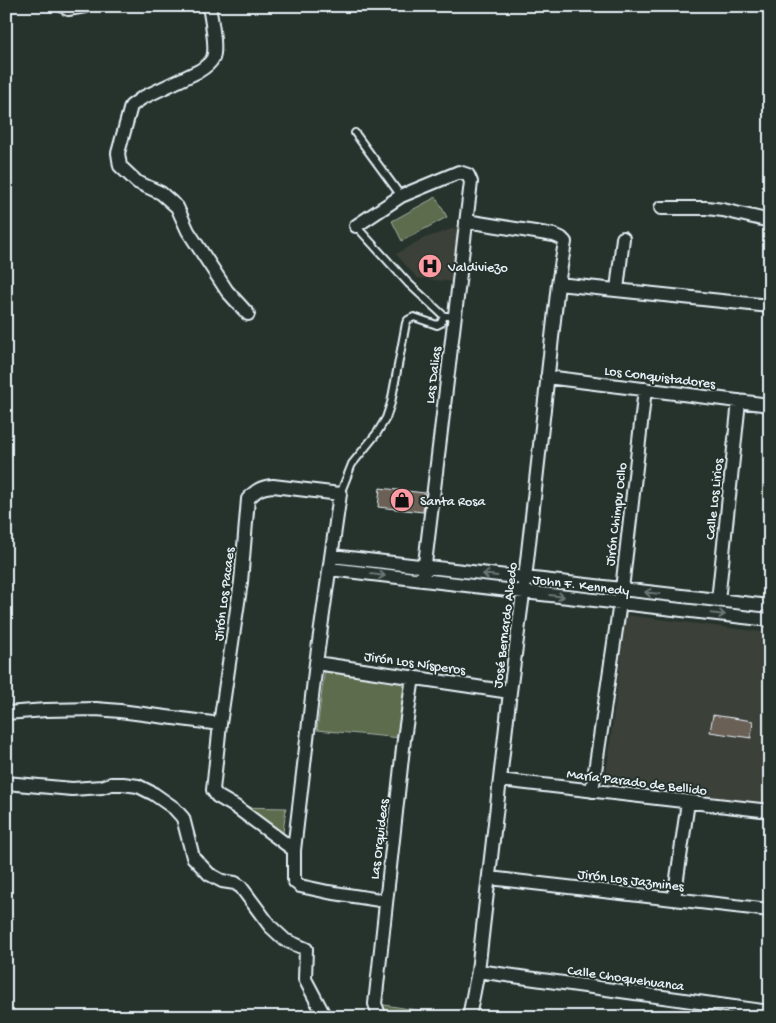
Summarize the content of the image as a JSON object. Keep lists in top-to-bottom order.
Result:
{
  "streets": {
    "street": [
      "Las Dalias",
      "Los Conquistadores",
      "Calle Los Lirios",
      "Jirón Chimpu Ocllo",
      "John F. Kennedy",
      "Jirón Los Pacaes",
      "José Bernardo Alcedo",
      "Jirón Los Nísperos",
      "María Parado de Bellido",
      "Las Orquideas",
      "Jirón Los Jazmines",
      "Calle Choquehuanca"
    ]
  },
  "crossings": [
    ["Las Dalias", "John F. Kennedy"],
    ["Las Dalias", "José Bernardo Alcedo"],
    ["Los Conquistadores", "Calle Los Lirios"],
    ["Los Conquistadores", "Jirón Chimpu Ocllo"],
    ["Los Conquistadores", "José Bernardo Alcedo"],
    ["Calle Los Lirios", "John F. Kennedy"],
    ["Jirón Chimpu Ocllo", "John F. Kennedy"],
    ["Jirón Chimpu Ocllo", "María Parado de Bellido"],
    ["John F. Kennedy", "José Bernardo Alcedo"],
    ["José Bernardo Alcedo", "Jirón Los Nísperos"],
    ["José Bernardo Alcedo", "María Parado de Bellido"],
    ["José Bernardo Alcedo", "Jirón Los Jazmines"],
    ["José Bernardo Alcedo", "Calle Choquehuanca"],
    ["Jirón Los Nísperos", "Las Orquideas"]
  ],
  "places": {
    "hospital": ["Valdiviezo"],
    "shop": ["Santa Rosa"]
  }
}
